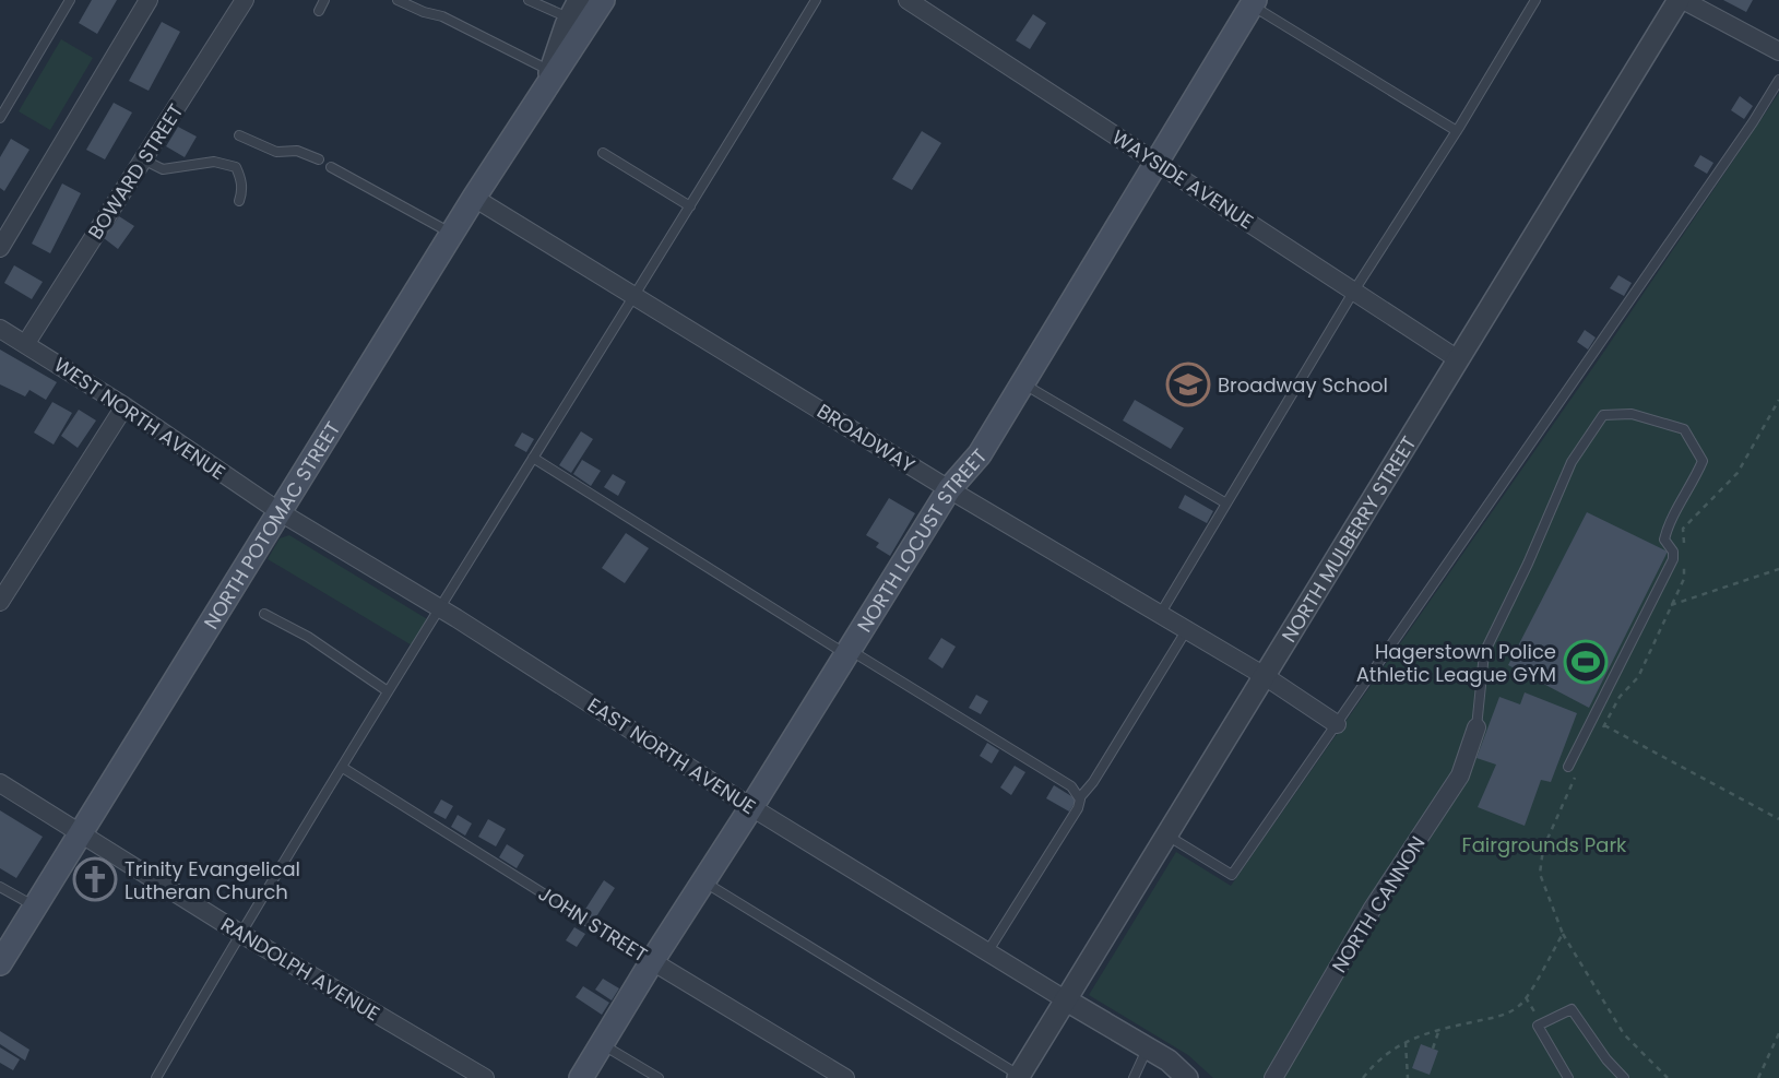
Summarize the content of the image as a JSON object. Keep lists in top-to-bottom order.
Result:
{
  "streets": {
    "main road": ["NORTH POTOMAC STREET", "NORTH LOCUST STREET"],
    "street": [
      "BOWARD STREET",
      "WAYSIDE AVENUE",
      "WEST NORTH AVENUE",
      "BROADWAY",
      "NORTH MULBERRY STREET",
      "EAST NORTH AVENUE",
      "NORTH CANNON",
      "JOHN STREET",
      "RANDOLPH AVENUE"
    ]
  },
  "crossings": [
    ["BOWARD STREET", "WEST NORTH AVENUE"],
    ["WAYSIDE AVENUE", "NORTH MULBERRY STREET"],
    ["WAYSIDE AVENUE", "NORTH LOCUST STREET"],
    ["WEST NORTH AVENUE", "NORTH POTOMAC STREET"],
    ["WEST NORTH AVENUE", "EAST NORTH AVENUE"],
    ["BROADWAY", "NORTH POTOMAC STREET"],
    ["BROADWAY", "NORTH MULBERRY STREET"],
    ["BROADWAY", "NORTH LOCUST STREET"],
    ["NORTH POTOMAC STREET", "EAST NORTH AVENUE"],
    ["NORTH POTOMAC STREET", "RANDOLPH AVENUE"],
    ["NORTH MULBERRY STREET", "EAST NORTH AVENUE"],
    ["NORTH LOCUST STREET", "EAST NORTH AVENUE"],
    ["NORTH LOCUST STREET", "JOHN STREET"]
  ],
  "parks": ["Fairgrounds Park"],
  "places": {
    "school or university": ["Broadway School"],
    "sports": ["Hagerstown Police Athletic League GYM"],
    "church": ["Trinity Evangelical Lutheran Church"]
  }
}
